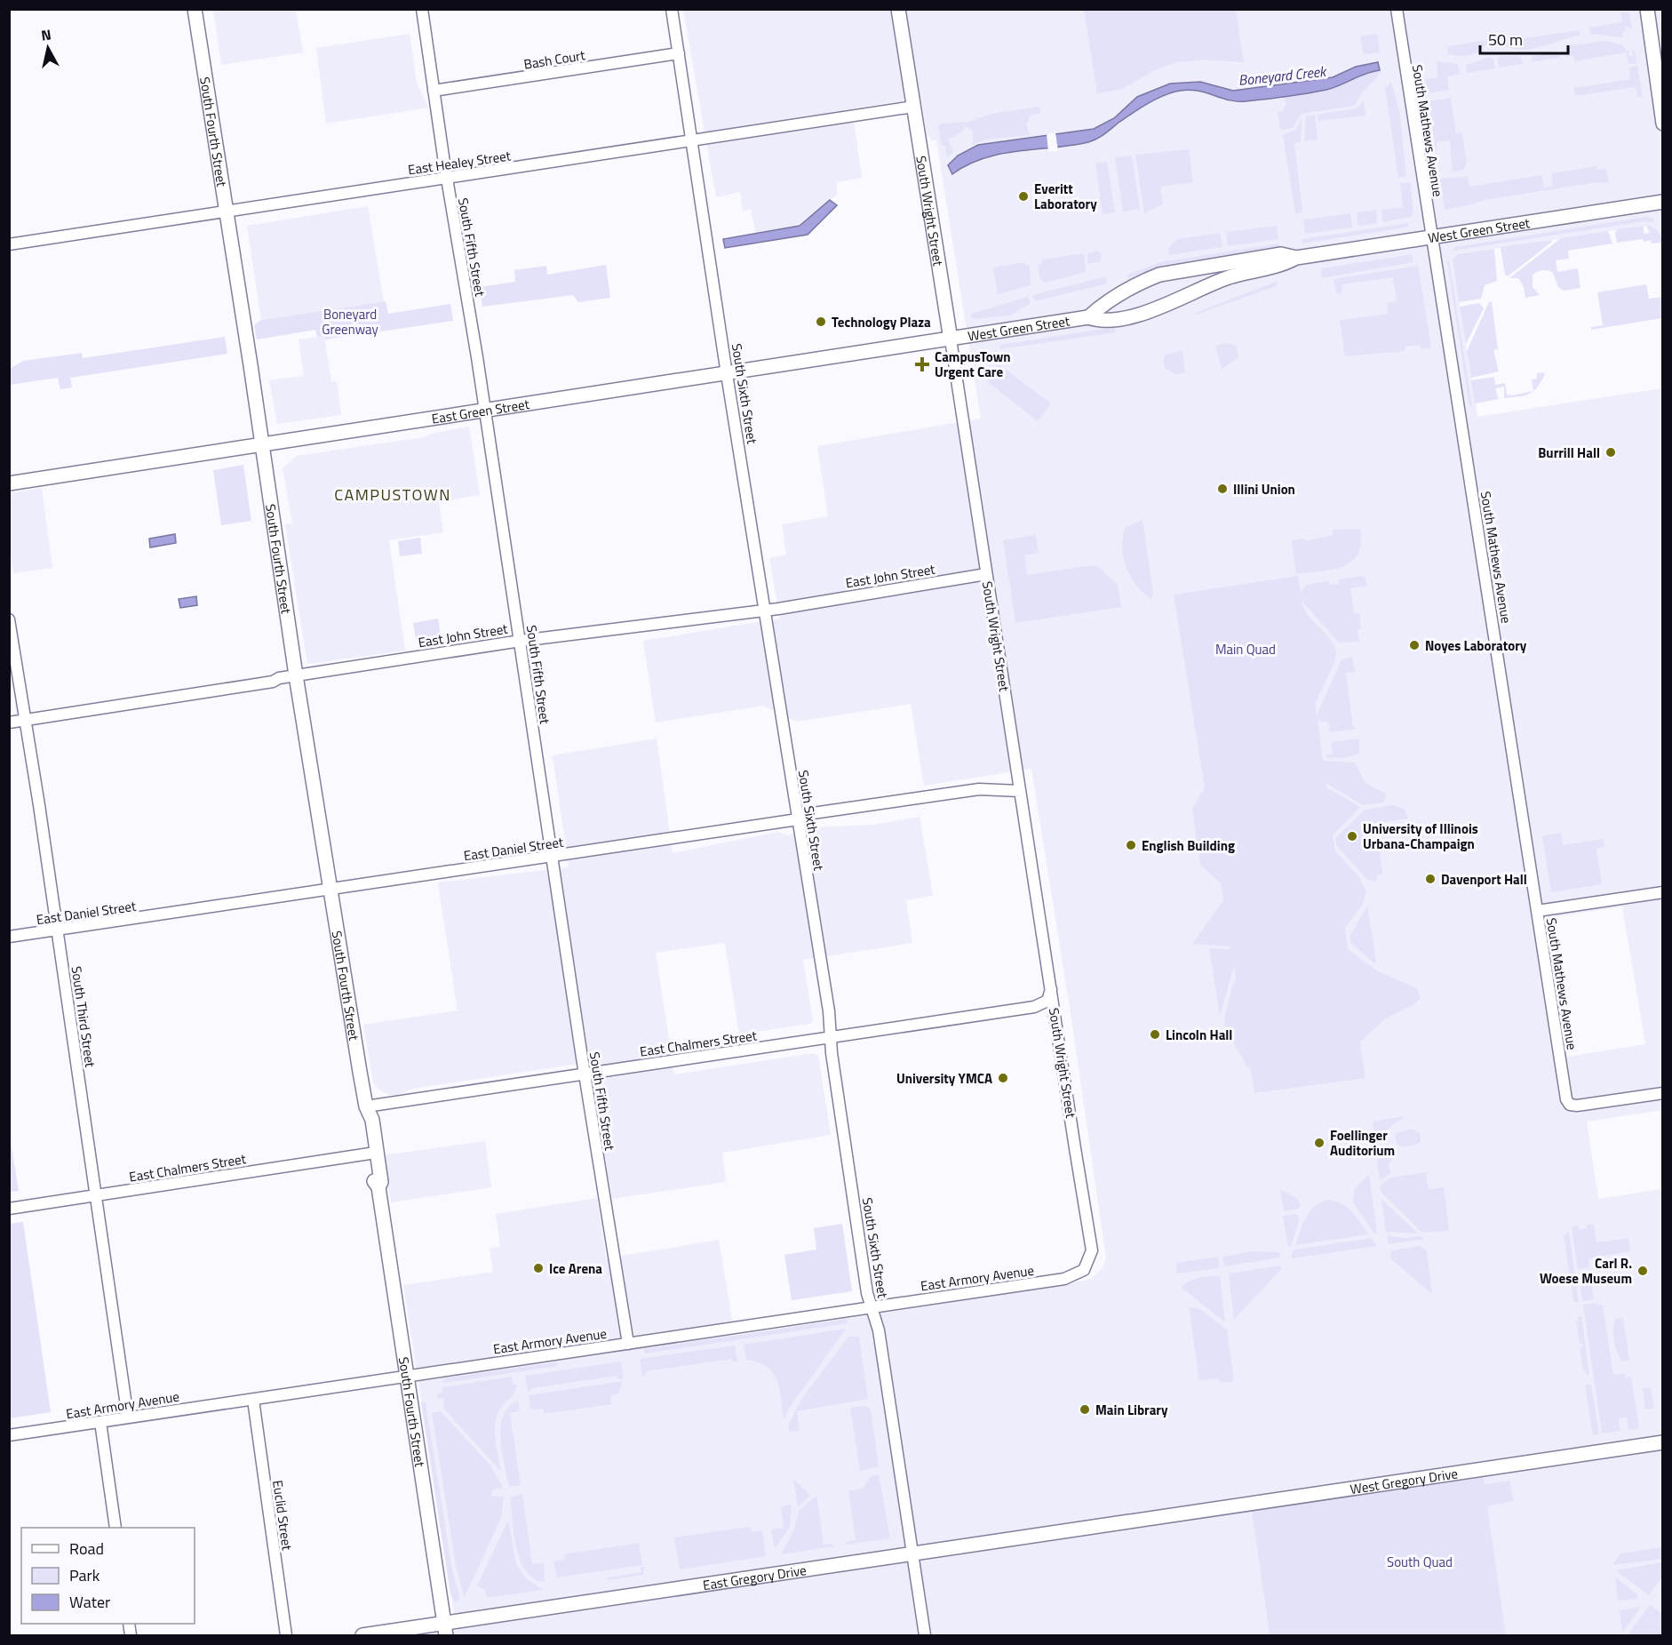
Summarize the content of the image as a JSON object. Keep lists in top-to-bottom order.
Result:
{
  "streets": {
    "street": [
      "Bash Court",
      "South Mathews Avenue",
      "South Fourth Street",
      "East Healey Street",
      "South Wright Street",
      "West Green Street",
      "South Fifth Street",
      "South Sixth Street",
      "East Green Street",
      "East John Street",
      "East Daniel Street",
      "South Third Street",
      "East Chalmers Street",
      "East Armory Avenue",
      "West Gregory Drive",
      "Euclid Street",
      "East Gregory Drive"
    ]
  },
  "crossings": [
    ["Bash Court", "South Fifth Street"],
    ["Bash Court", "South Sixth Street"],
    ["South Mathews Avenue", "West Green Street"],
    ["South Fourth Street", "East Healey Street"],
    ["South Fourth Street", "East Green Street"],
    ["South Fourth Street", "East John Street"],
    ["South Fourth Street", "East Daniel Street"],
    ["South Fourth Street", "East Chalmers Street"],
    ["South Fourth Street", "East Armory Avenue"],
    ["South Fourth Street", "East Gregory Drive"],
    ["East Healey Street", "South Wright Street"],
    ["East Healey Street", "South Fifth Street"],
    ["East Healey Street", "South Sixth Street"],
    ["South Wright Street", "West Green Street"],
    ["South Wright Street", "East Green Street"],
    ["South Wright Street", "East John Street"],
    ["South Wright Street", "East Daniel Street"],
    ["South Wright Street", "East Armory Avenue"],
    ["West Green Street", "East Green Street"],
    ["South Fifth Street", "East Green Street"],
    ["South Fifth Street", "East John Street"],
    ["South Fifth Street", "East Daniel Street"],
    ["South Fifth Street", "East Chalmers Street"],
    ["South Fifth Street", "East Armory Avenue"],
    ["South Sixth Street", "East Green Street"],
    ["South Sixth Street", "East John Street"],
    ["South Sixth Street", "East Daniel Street"],
    ["South Sixth Street", "East Chalmers Street"],
    ["South Sixth Street", "East Armory Avenue"],
    ["South Sixth Street", "East Gregory Drive"],
    ["East John Street", "South Third Street"],
    ["East Daniel Street", "South Third Street"],
    ["South Third Street", "East Chalmers Street"],
    ["South Third Street", "East Armory Avenue"],
    ["East Armory Avenue", "Euclid Street"],
    ["West Gregory Drive", "East Gregory Drive"]
  ],
  "districts": ["CAMPUSTOWN"],
  "water": ["Boneyard Creek"],
  "parks": ["Boneyard Greenway", "Main Quad", "South Quad"],
  "places": {
    "other": [
      "Everitt Laboratory",
      "Technology Plaza",
      "Burrill Hall",
      "Illini Union",
      "Noyes Laboratory",
      "University of Illinois Urbana-Champaign",
      "English Building",
      "Davenport Hall",
      "Lincoln Hall",
      "University YMCA",
      "Foellinger Auditorium",
      "Ice Arena",
      "Carl R. Woese Museum",
      "Main Library"
    ],
    "health": ["CampusTown Urgent Care"]
  },
  "legend": ["Road", "Park", "Water"],
  "scale_bar": "50 m",
  "north": "top"
}
